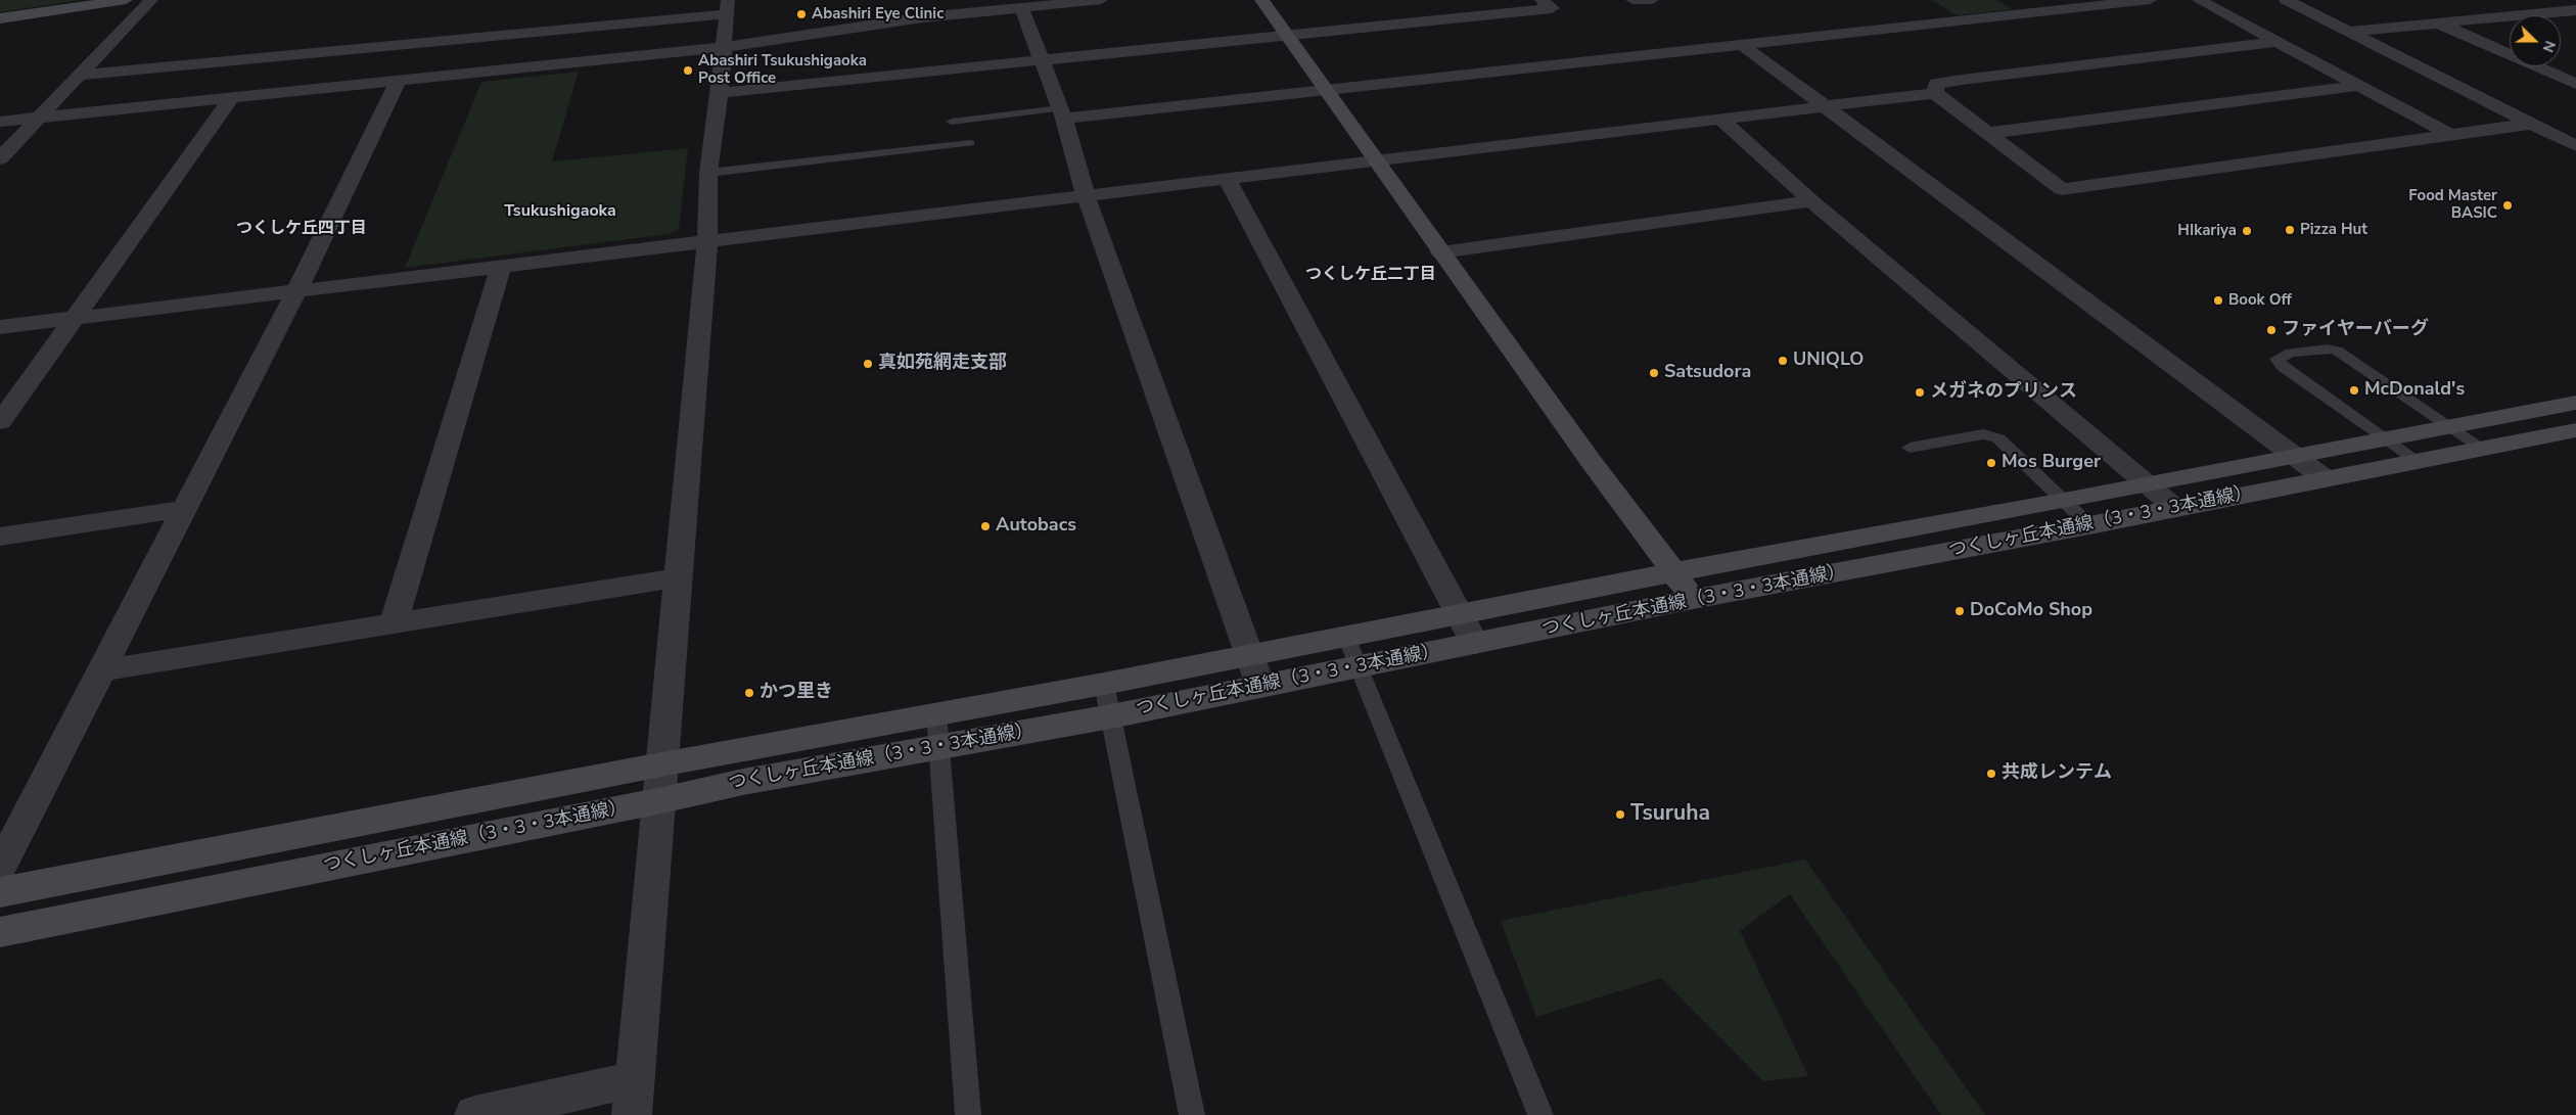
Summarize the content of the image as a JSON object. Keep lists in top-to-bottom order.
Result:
{
  "streets": {
    "street": ["つくしヶ丘本通線（3・3・3本通線）"]
  },
  "districts": ["Tsukushigaoka", "つくしケ丘四丁目", "つくしケ丘二丁目"],
  "places": [
    "Abashiri Eye Clinic",
    "Abashiri Tsukushigaoka Post Office",
    "Food Master BASIC",
    "Pizza Hut",
    "HIkariya",
    "Book Off",
    "ファイヤーバーグ",
    "UNIQLO",
    "真如苑網走支部",
    "Satsudora",
    "McDonald's",
    "メガネのプリンス",
    "Mos Burger",
    "Autobacs",
    "DoCoMo Shop",
    "かつ里き",
    "共成レンテム",
    "Tsuruha"
  ],
  "north": "right"
}
